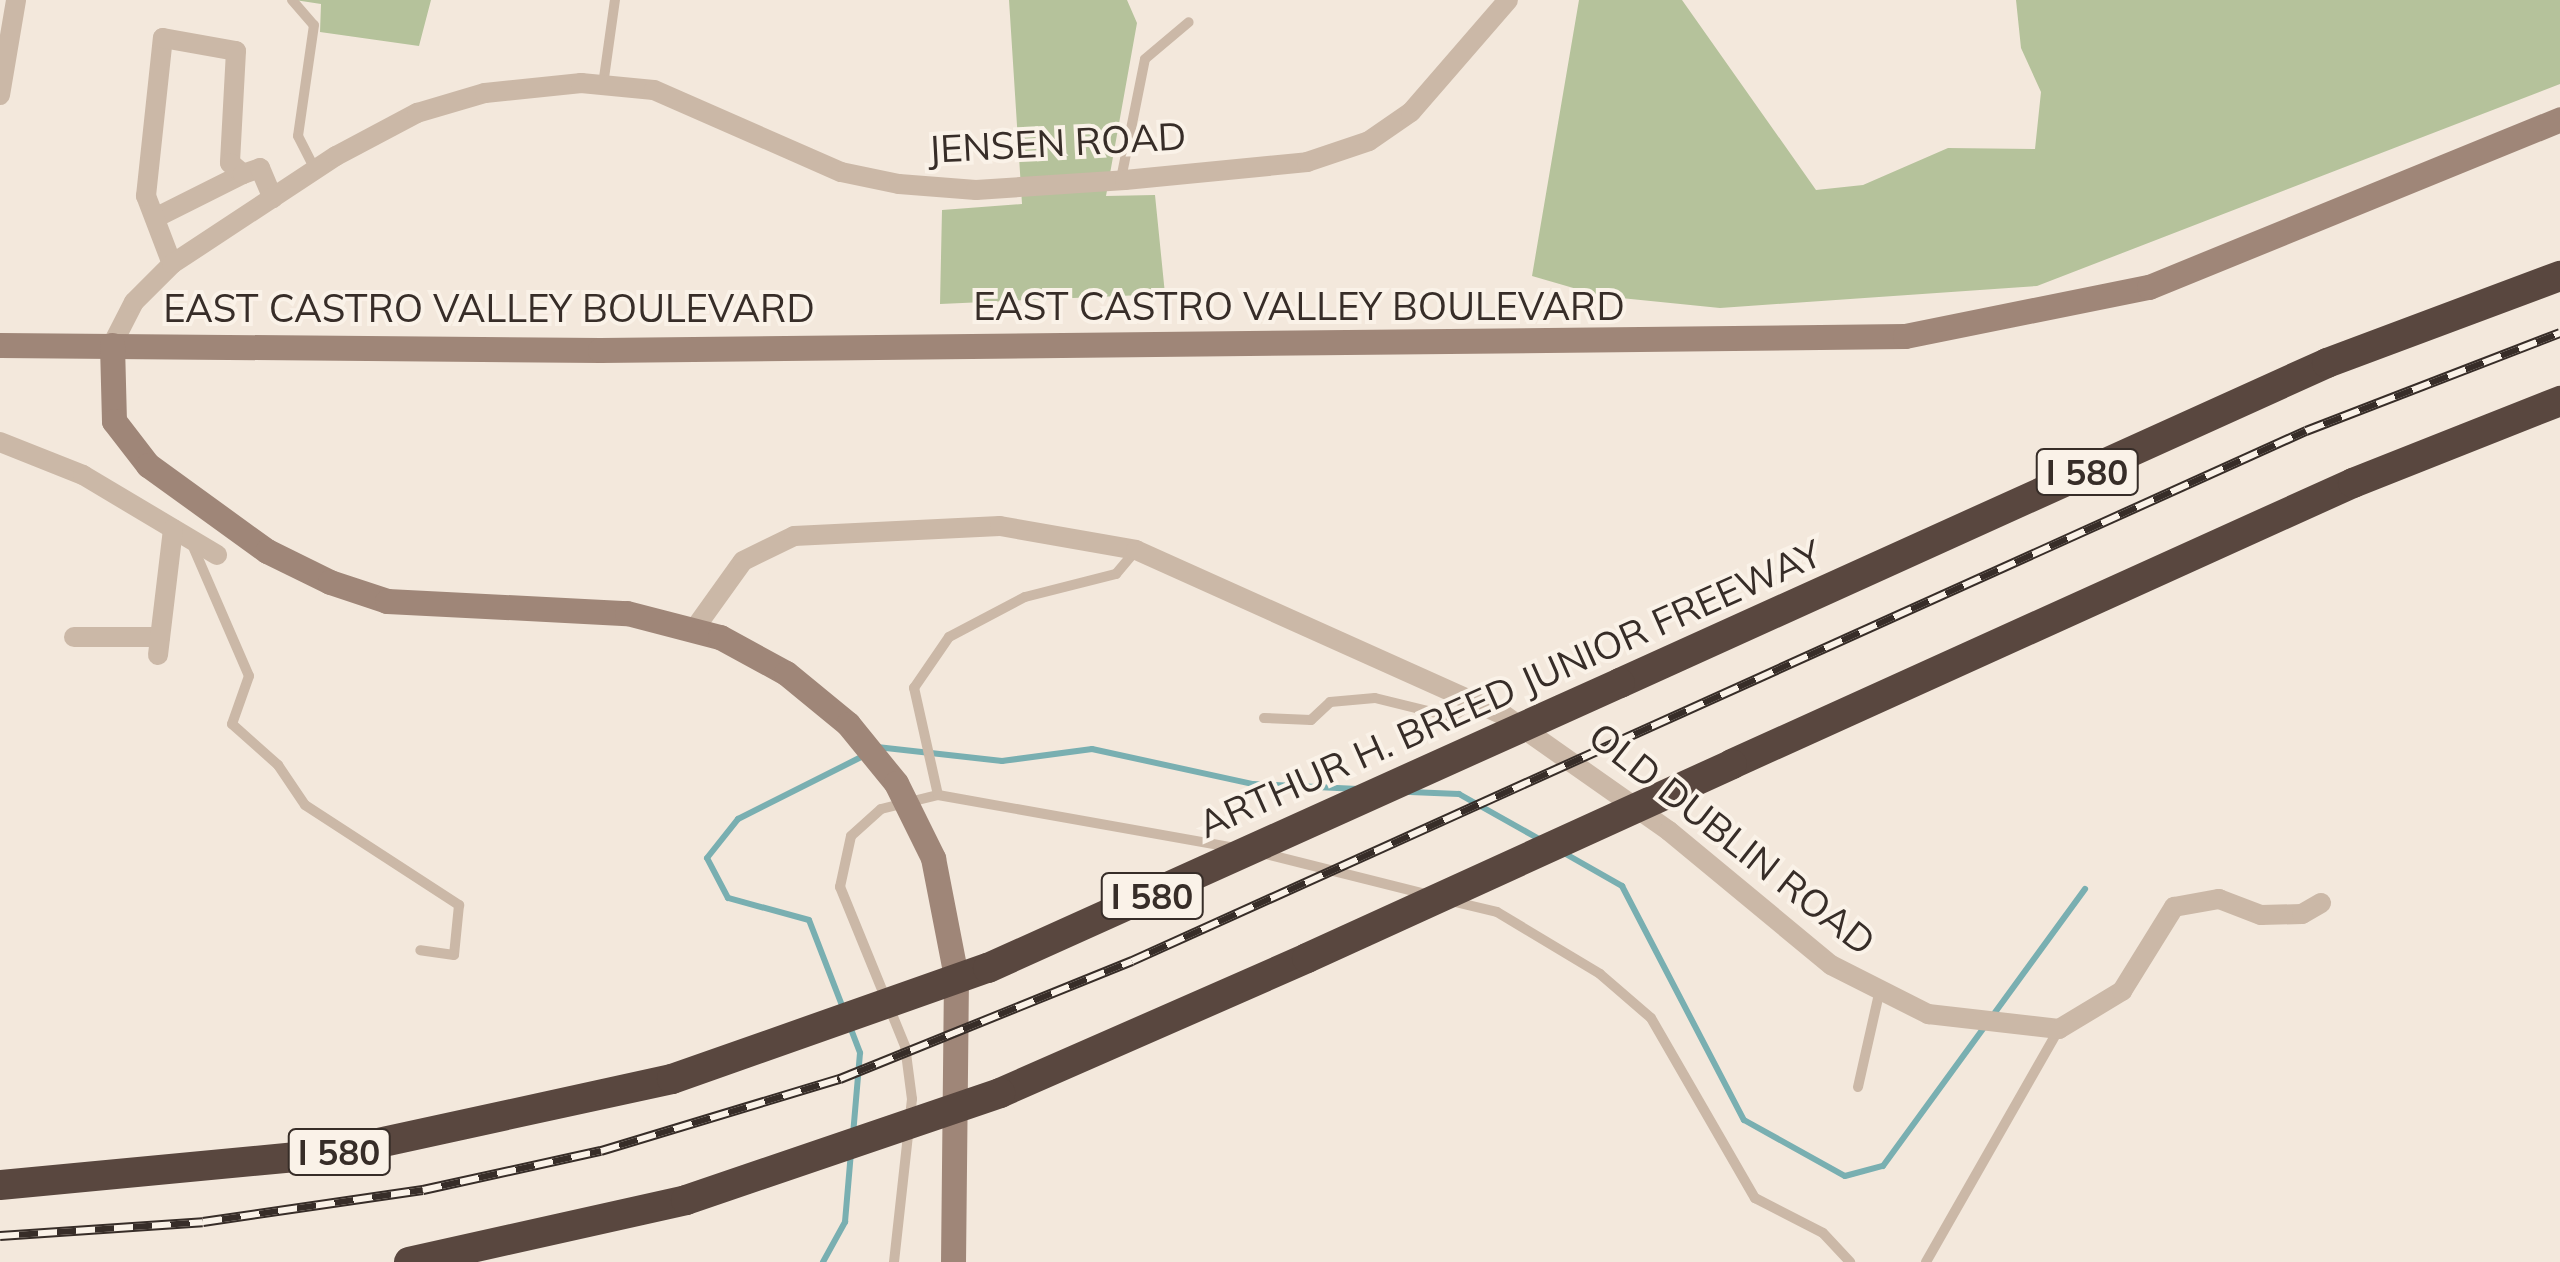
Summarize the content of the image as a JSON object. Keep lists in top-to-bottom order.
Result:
{
  "streets": {
    "highway": ["I 580", "ARTHUR H. BREED JUNIOR FREEWAY"],
    "main road": ["EAST CASTRO VALLEY BOULEVARD"],
    "street": ["JENSEN ROAD", "OLD DUBLIN ROAD"]
  },
  "crossings": [
    ["JENSEN ROAD", "EAST CASTRO VALLEY BOULEVARD"]
  ]
}
